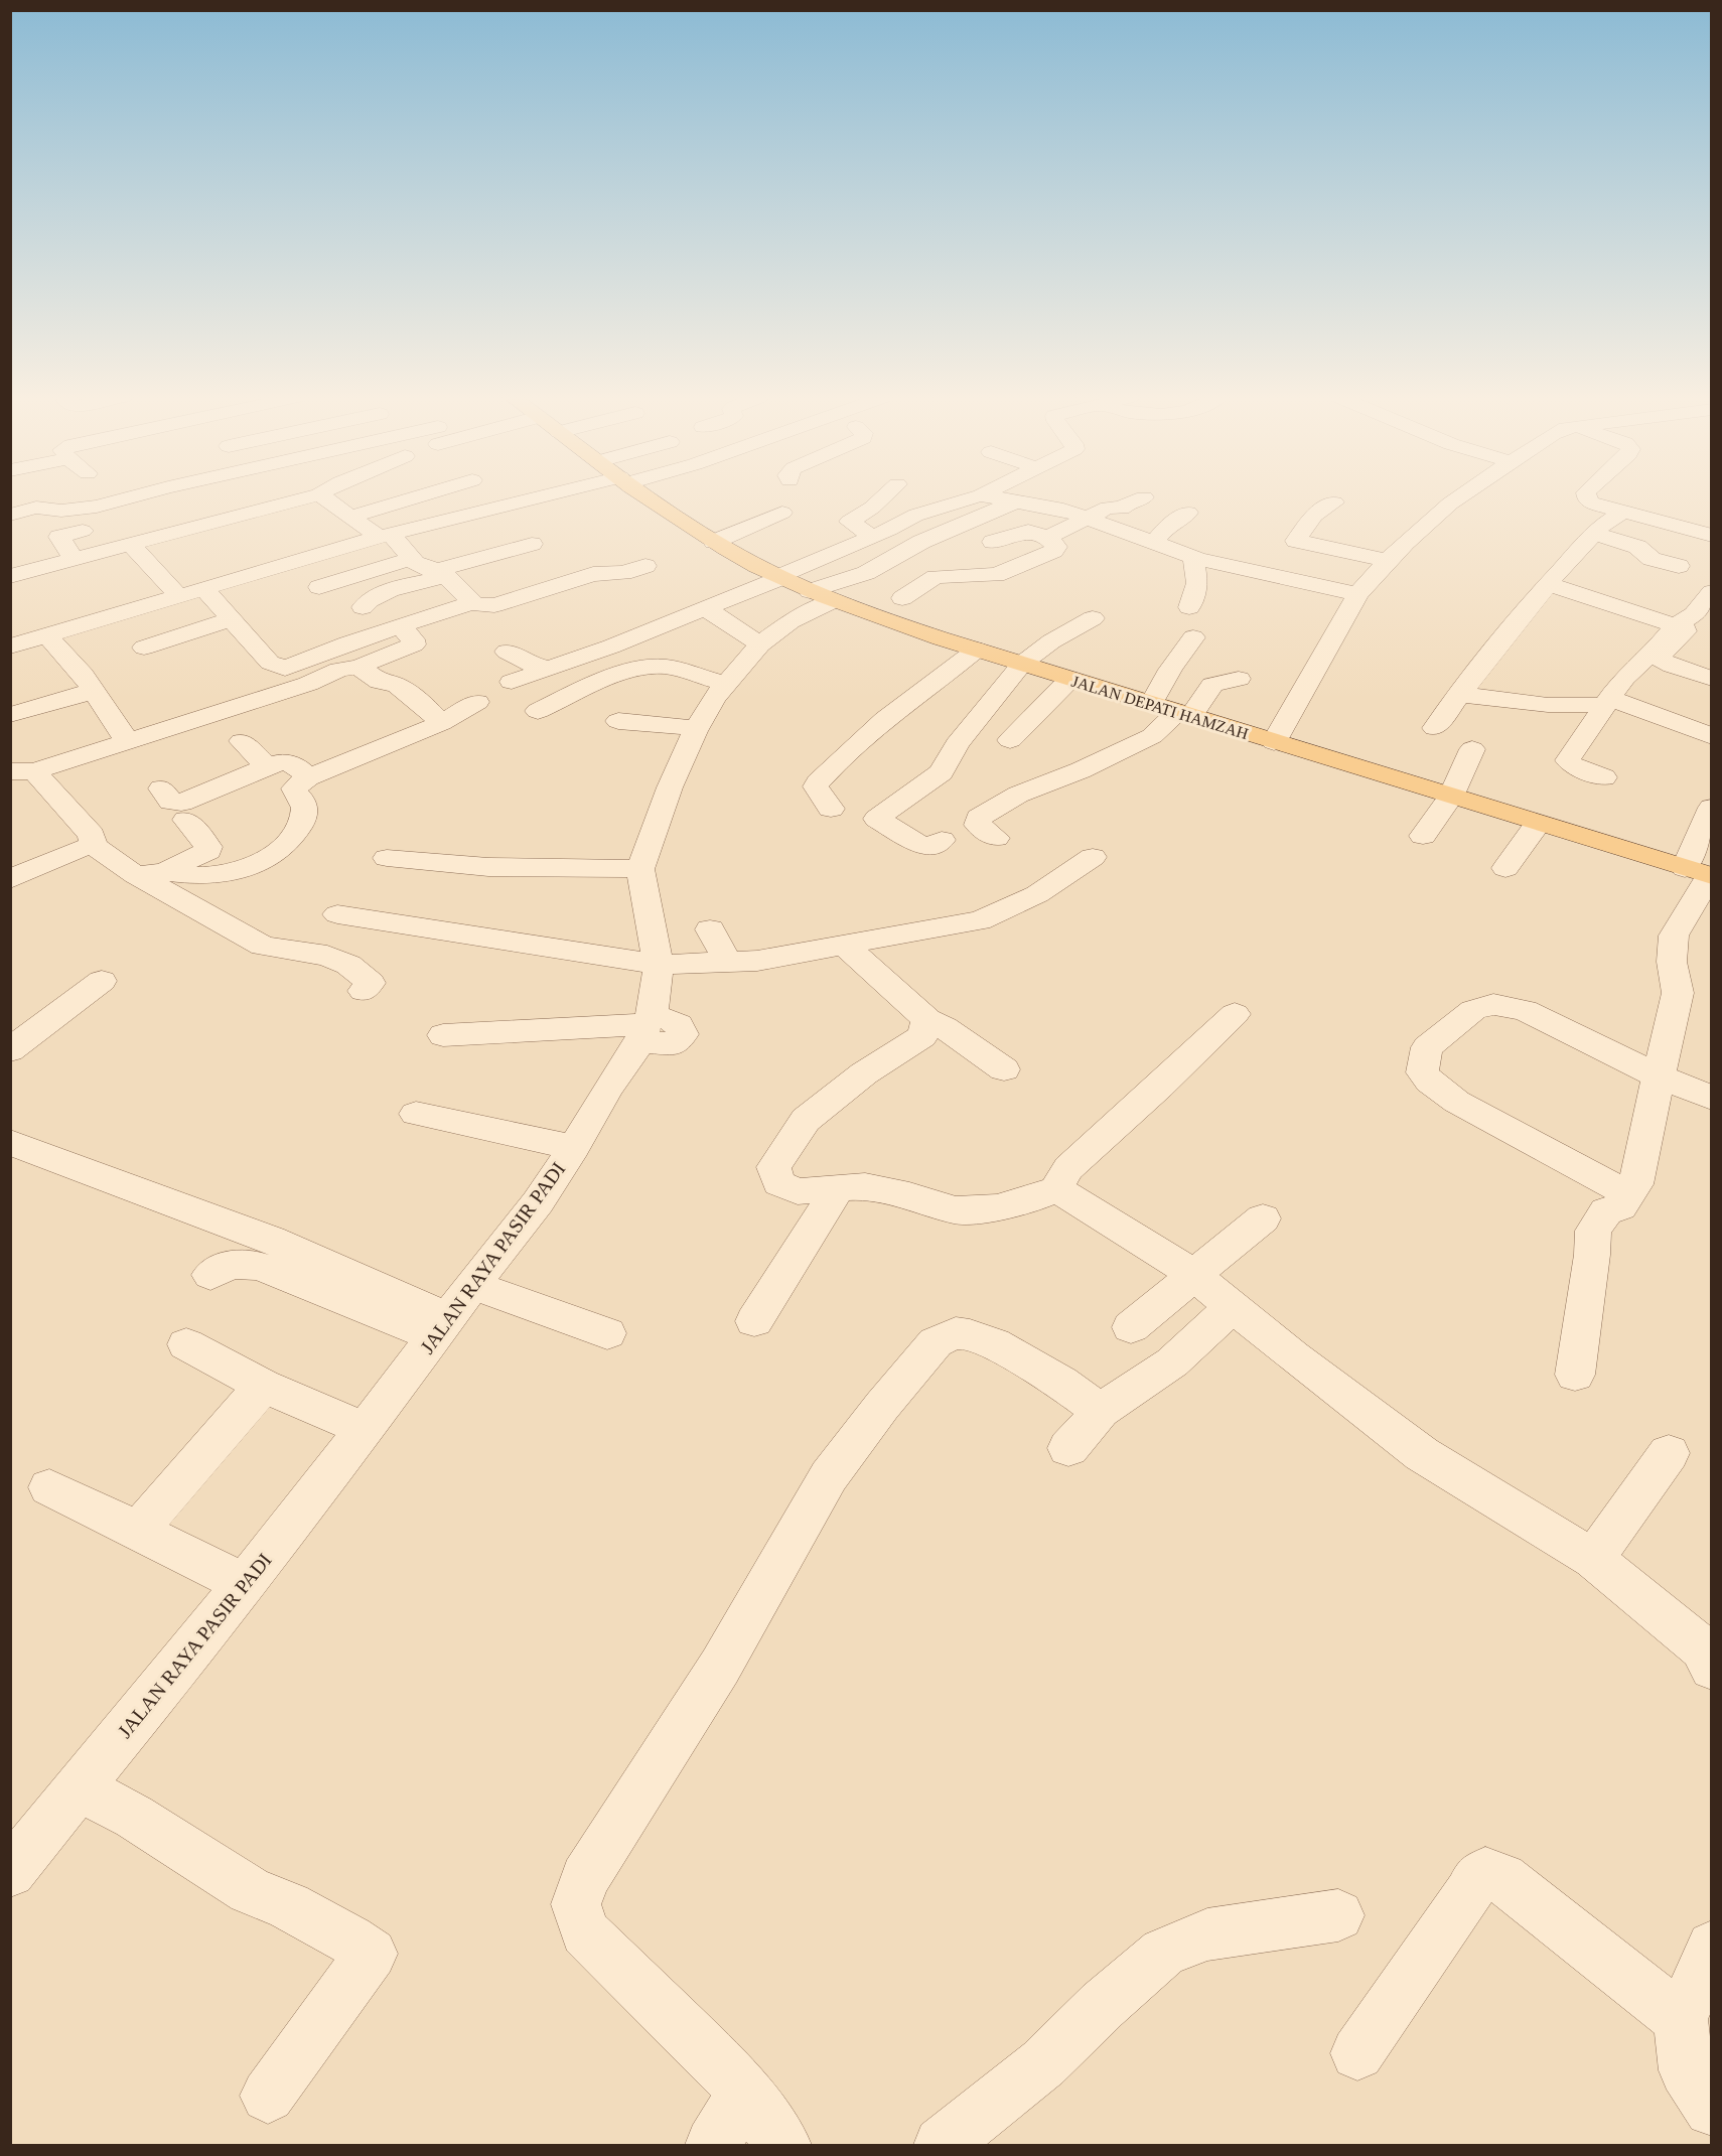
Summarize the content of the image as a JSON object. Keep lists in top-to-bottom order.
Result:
{
  "streets": {
    "main road": ["JALAN DEPATI HAMZAH"],
    "street": ["JALAN RAYA PASIR PADI"]
  },
  "crossings": [
    ["JALAN DEPATI HAMZAH", "JALAN RAYA PASIR PADI"]
  ]
}
